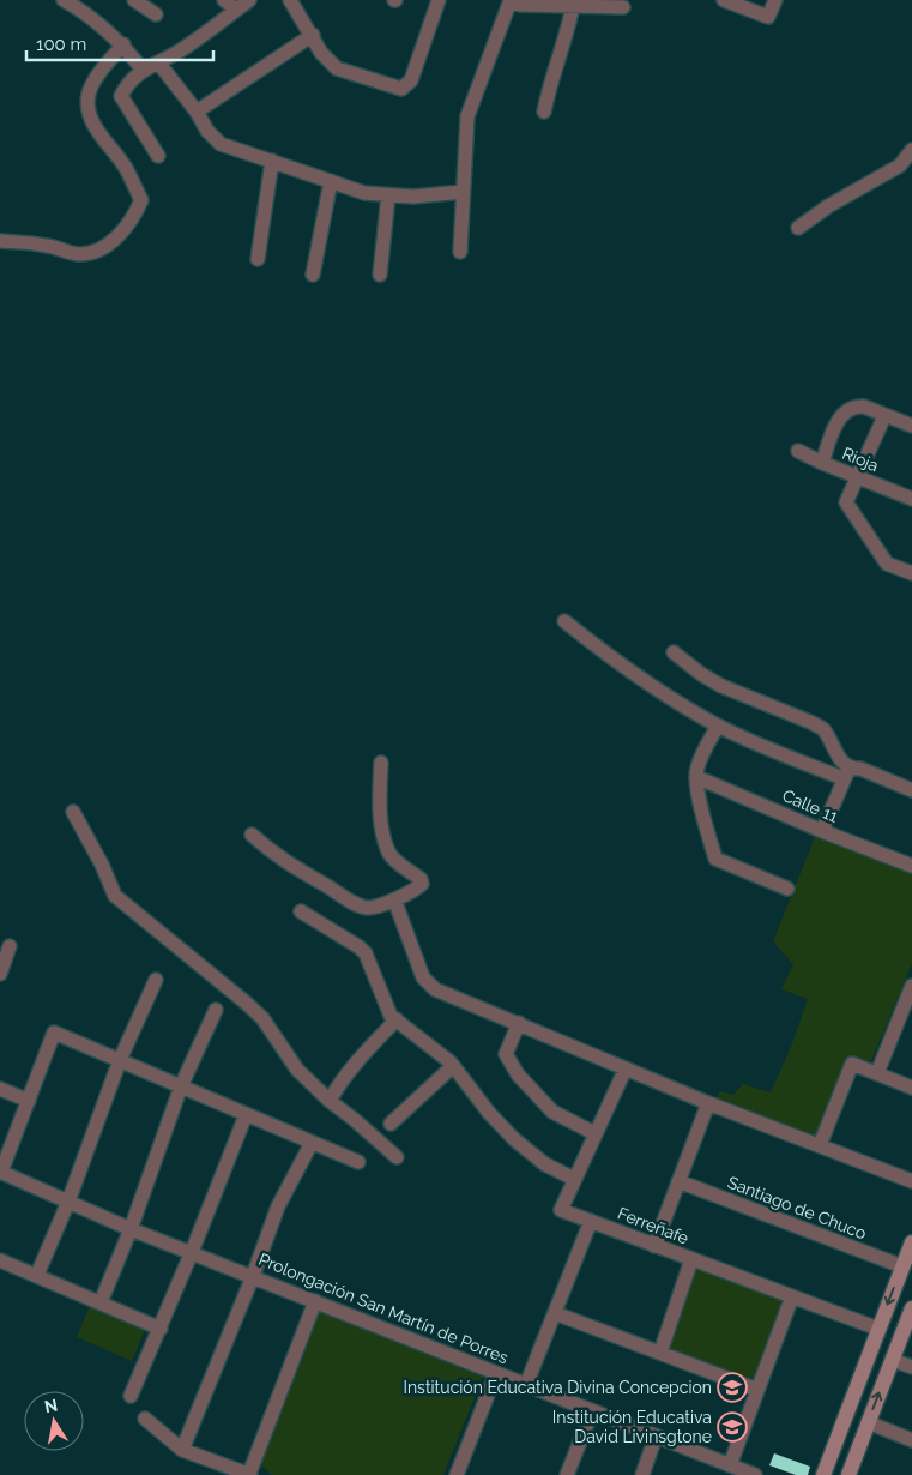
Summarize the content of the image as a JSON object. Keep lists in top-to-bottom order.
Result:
{
  "streets": {
    "street": [
      "Rioja",
      "Calle 11",
      "Santiago de Chuco",
      "Ferreñafe",
      "Prolongación San Martín de Porres"
    ]
  },
  "places": {
    "school or university": ["Institución Educativa Divina Concepcion", "Institución Educativa David Livinsgtone"]
  },
  "scale_bar": "100 m",
  "north": "top"
}
